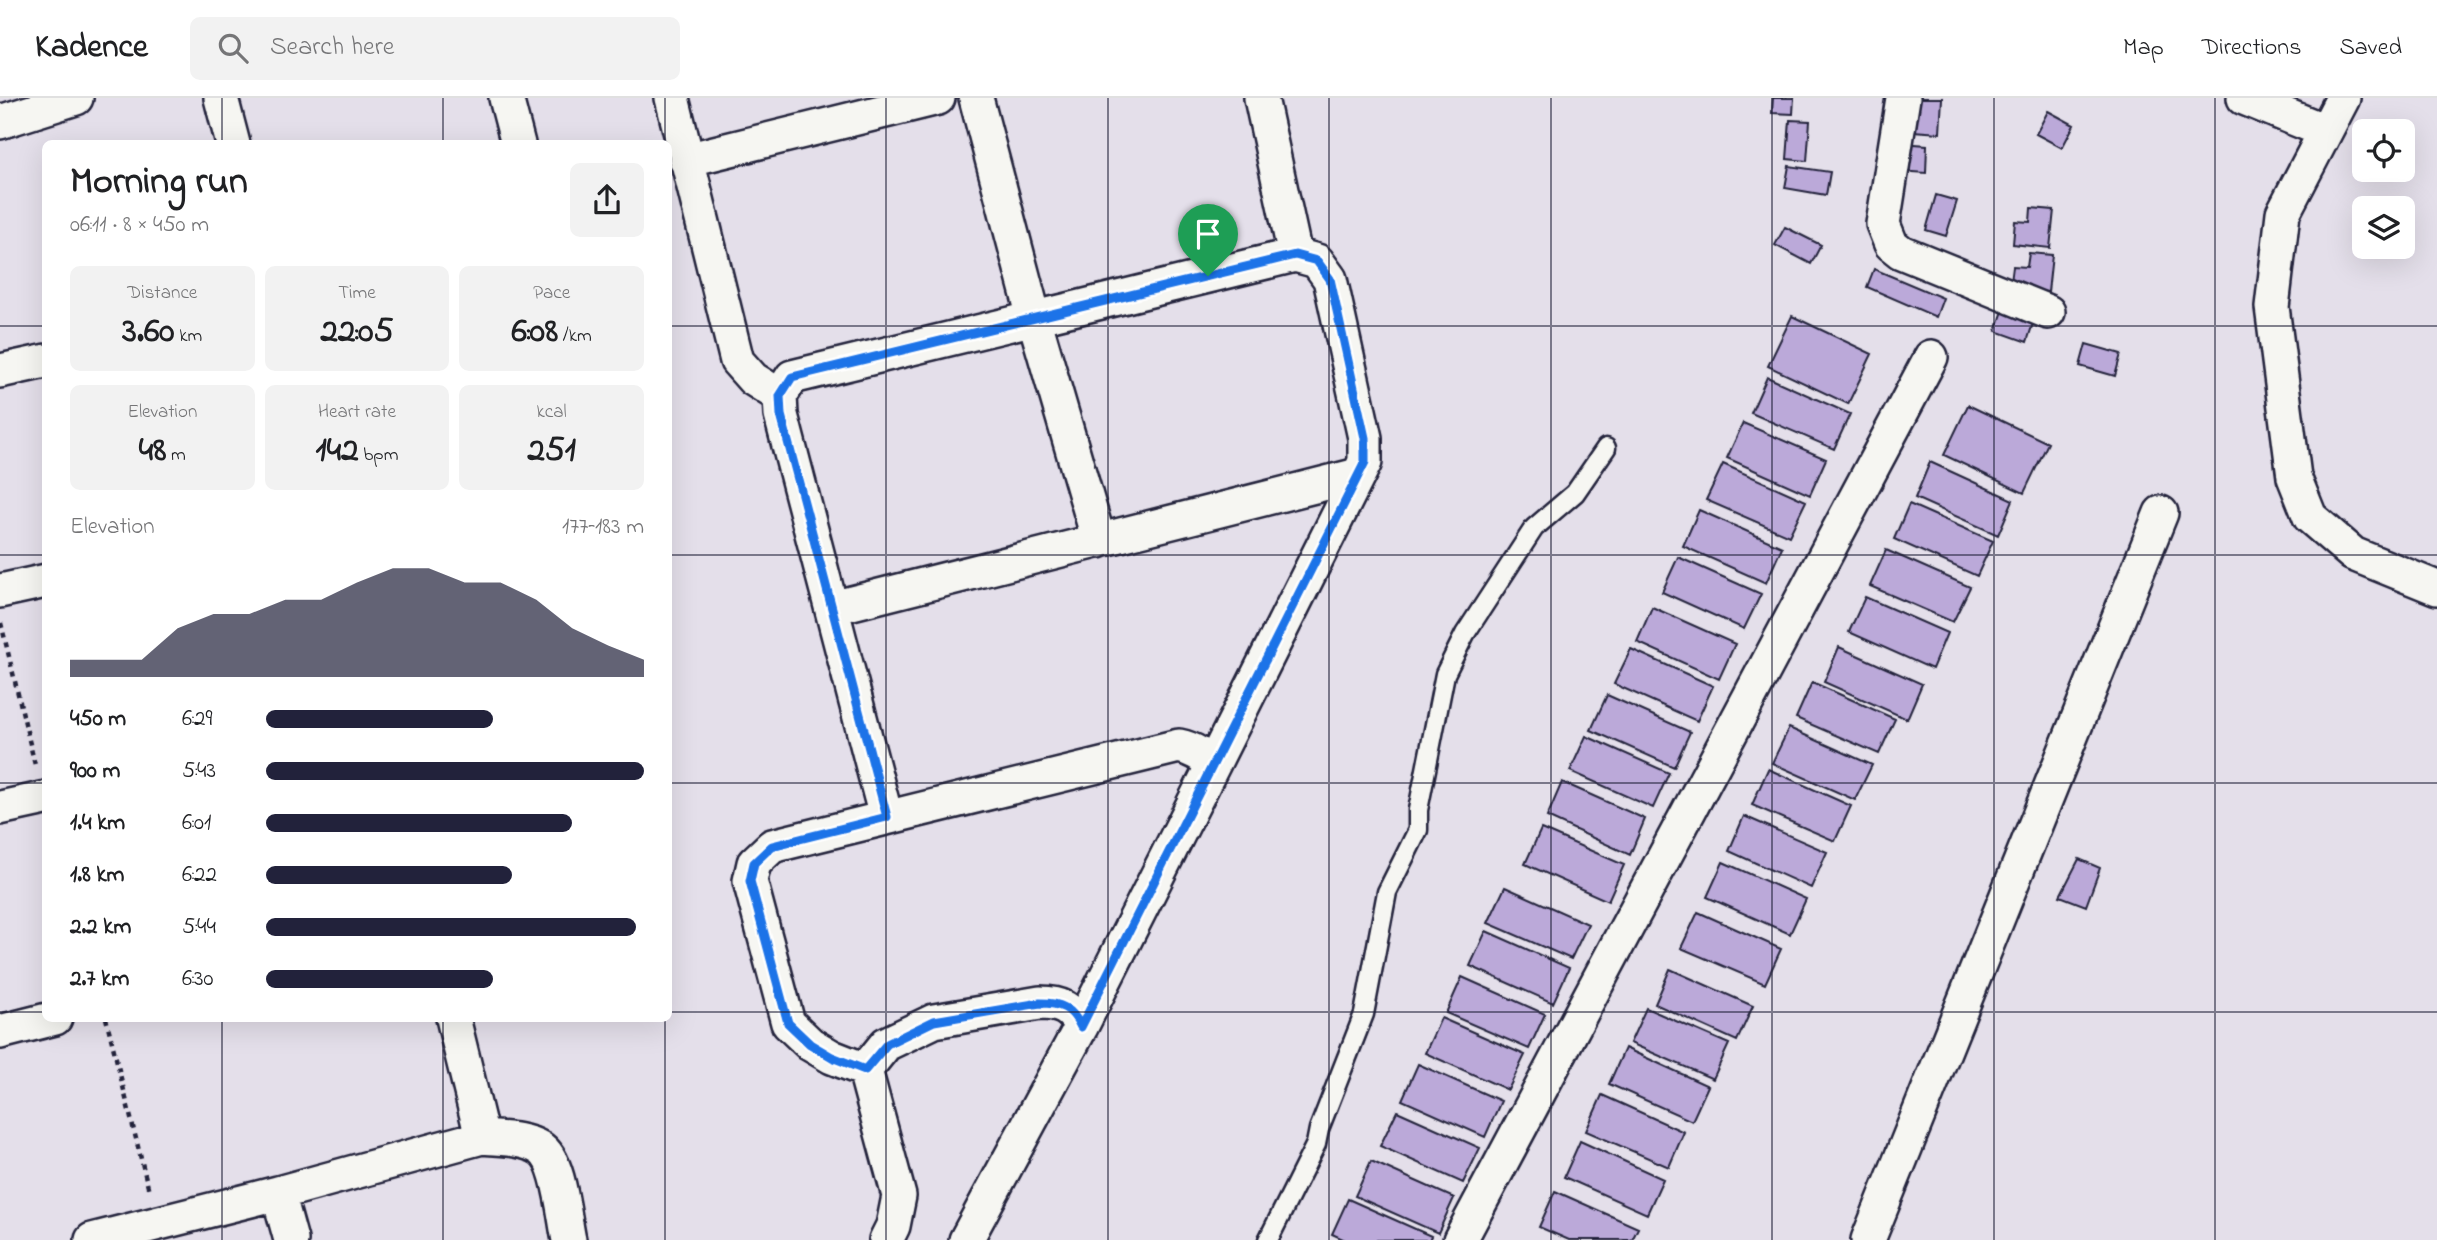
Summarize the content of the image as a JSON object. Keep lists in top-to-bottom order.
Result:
{
  "page": {
    "header": "Kadence",
    "search": "Search here",
    "nav": ["Map", "Directions", "Saved"],
    "heading": ["Morning run", "06:11 · 8 × 450 m"],
    "stats": [
      ["Distance", "3.60 km"],
      ["Time", "22:05"],
      ["Pace", "6:08 /km"],
      ["Elevation", "48 m"],
      ["Heart rate", "142 bpm"],
      ["kcal", "251"]
    ],
    "chart": ["Elevation", "177–183 m"],
    "list": [
      {
        "name": "450 m",
        "note": "6:29"
      },
      {
        "name": "900 m",
        "note": "5:43"
      },
      {
        "name": "1.4 km",
        "note": "6:01"
      },
      {
        "name": "1.8 km",
        "note": "6:22"
      },
      {
        "name": "2.2 km",
        "note": "5:44"
      },
      {
        "name": "2.7 km",
        "note": "6:30"
      }
    ]
  }
}
